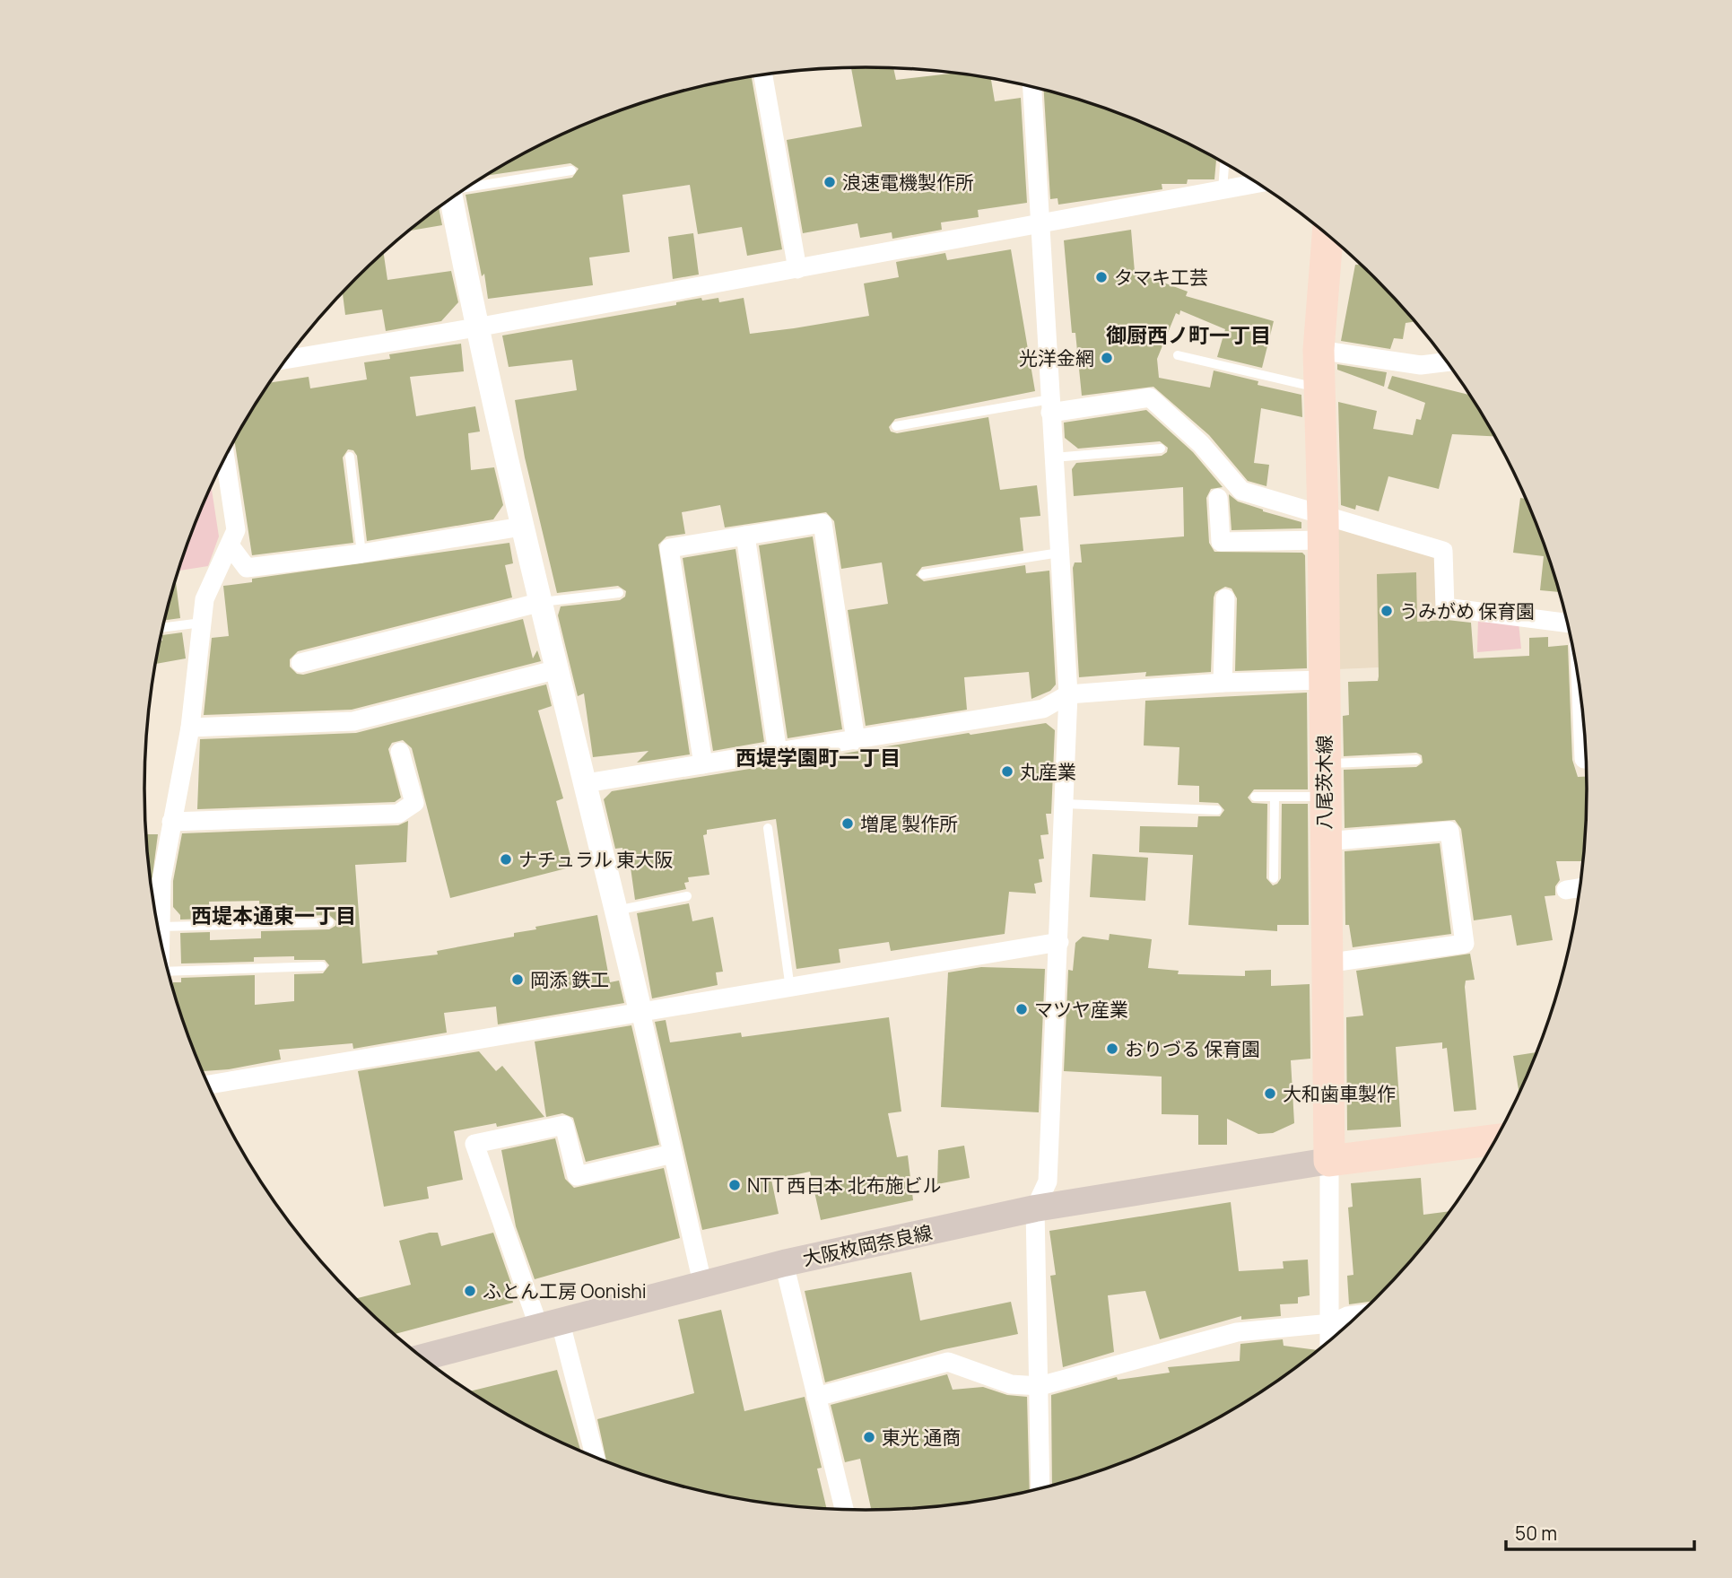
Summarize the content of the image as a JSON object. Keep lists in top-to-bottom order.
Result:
{
  "streets": {
    "main road": ["八尾茨木線", "大阪枚岡奈良線"]
  },
  "crossings": [
    ["八尾茨木線", "大阪枚岡奈良線"]
  ],
  "districts": ["御厨西ノ町一丁目", "西堤学園町一丁目", "西堤本通東一丁目"],
  "places": [
    "浪速電機製作所",
    "タマキ工芸",
    "光洋金網",
    "うみがめ 保育園",
    "丸産業",
    "増尾 製作所",
    "ナチュラル 東大阪",
    "岡添 鉄工",
    "マツヤ産業",
    "おりづる 保育園",
    "大和歯車製作",
    "NTT 西日本 北布施ビル",
    "ふとん工房 Oonishi",
    "東光 通商"
  ],
  "scale_bar": "50 m"
}
